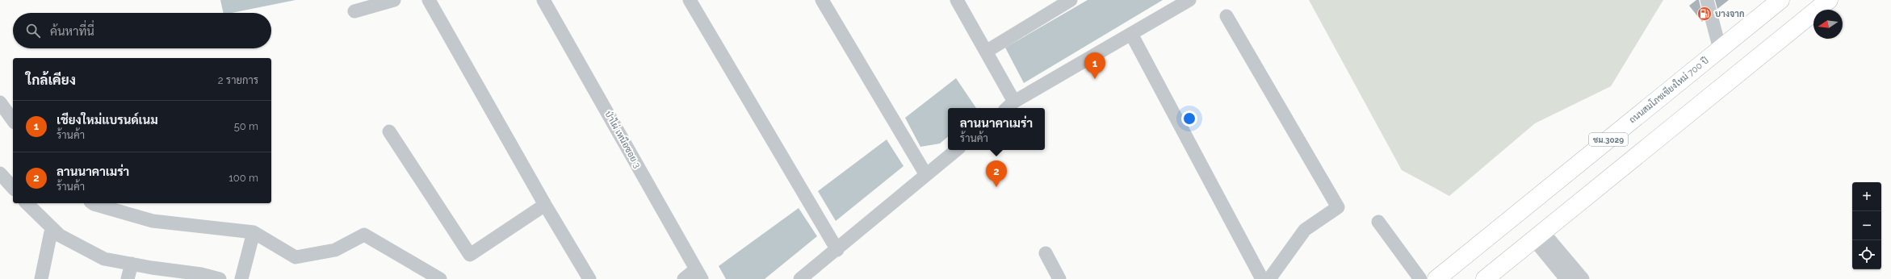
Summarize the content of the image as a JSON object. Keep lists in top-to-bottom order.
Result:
{
  "streets": {
    "main road": ["ถนนสมโภชเชียงใหม่ 700 ปี", "ชม.3029"],
    "street": ["ป่าไผ่ เหนือซอย 3"]
  },
  "places": {
    "fuel station": ["บางจาก"]
  },
  "north": "left",
  "page": {
    "search": "ค้นหาที่นี่",
    "pins": ["1", "2"],
    "heading": ["ใกล้เคียง", "2 รายการ"],
    "list": [
      {
        "mark": "1",
        "name": "เชียงใหม่แบรนด์เนม",
        "note": "ร้านค้า",
        "value": "50 m"
      },
      {
        "mark": "2",
        "name": "ลานนาคาเมร่า",
        "note": "ร้านค้า",
        "value": "100 m"
      }
    ],
    "popup": ["ลานนาคาเมร่า", "ร้านค้า"],
    "map_buttons": ["+", "−"]
  }
}
